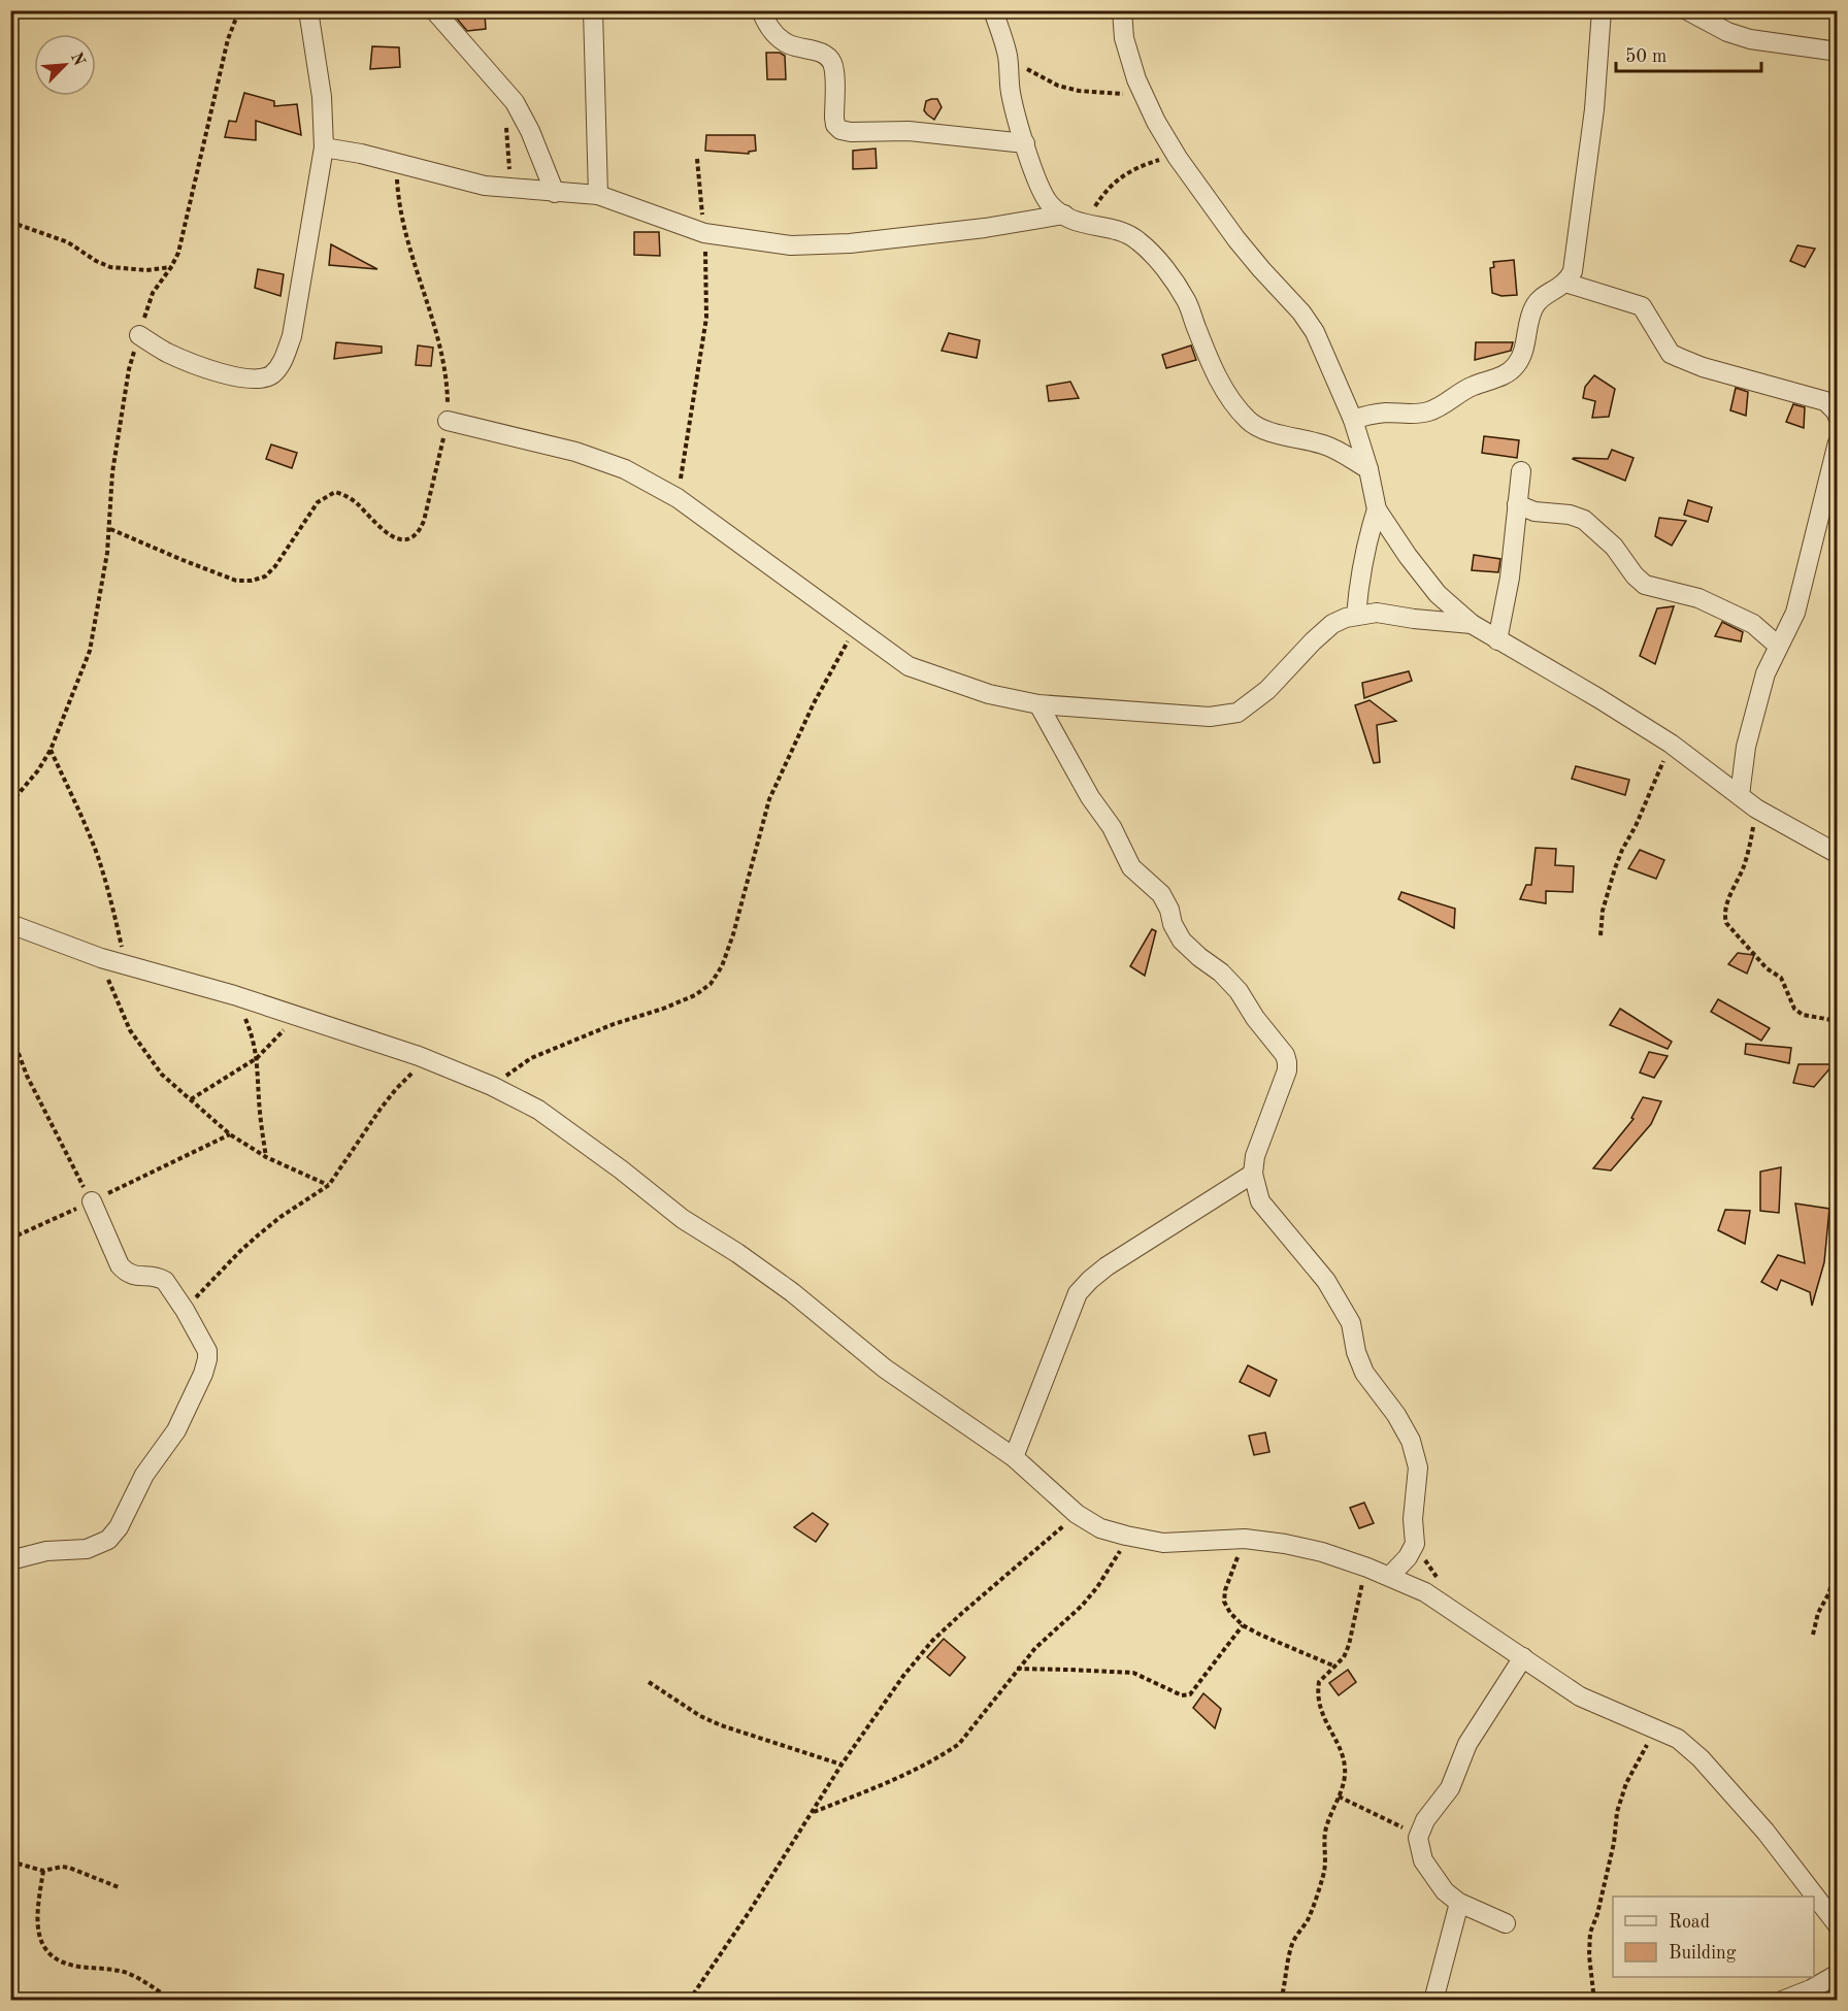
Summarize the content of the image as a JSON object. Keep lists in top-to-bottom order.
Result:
{
  "legend": ["Road", "Building"],
  "scale_bar": "50 m",
  "north": "top right"
}
